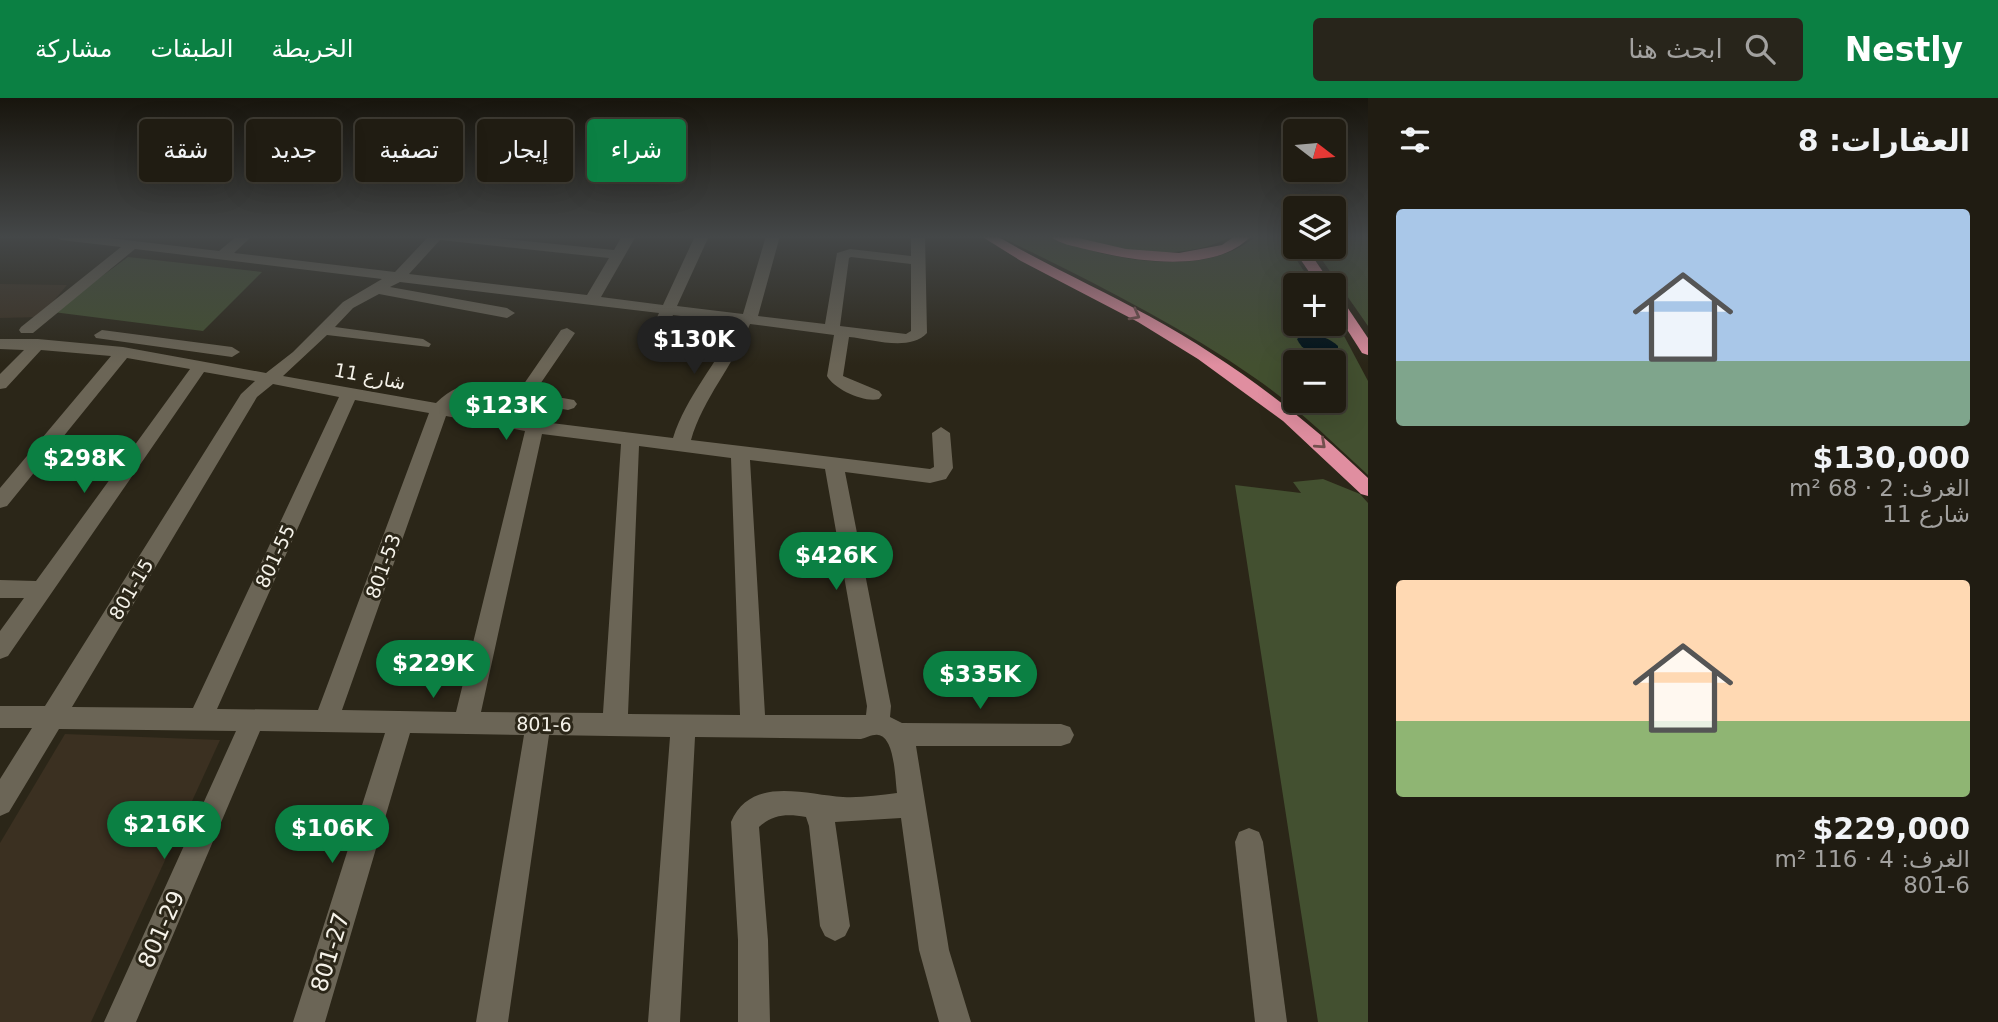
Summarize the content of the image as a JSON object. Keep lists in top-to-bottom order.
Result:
{
  "streets": {
    "street": [
      "شارع 11",
      "801-55",
      "801-53",
      "801-15",
      "801-6",
      "801-29",
      "801-27"
    ]
  },
  "crossings": [
    ["شارع 11", "801-55"],
    ["شارع 11", "801-53"],
    ["شارع 11", "801-15"],
    ["801-55", "801-6"],
    ["801-53", "801-6"],
    ["801-15", "801-6"],
    ["801-6", "801-29"],
    ["801-6", "801-27"]
  ],
  "north": "right",
  "page": {
    "header": "Nestly",
    "search": "ابحث هنا",
    "nav": ["الخريطة", "الطبقات", "مشاركة"],
    "heading": "العقارات: 8",
    "map_buttons": ["+", "−"],
    "chip": [
      "شراء",
      "إيجار",
      "تصفية",
      "جديد",
      "شقة"
    ],
    "list": [
      {
        "name": "$130,000",
        "note": "الغرف: 2 · 68 m² · شارع 11"
      },
      {
        "name": "$229,000",
        "note": "الغرف: 4 · 116 m² · 801-6"
      }
    ],
    "price": [
      "$130K",
      "$123K",
      "$298K",
      "$426K",
      "$229K",
      "$335K",
      "$216K",
      "$106K"
    ]
  }
}
